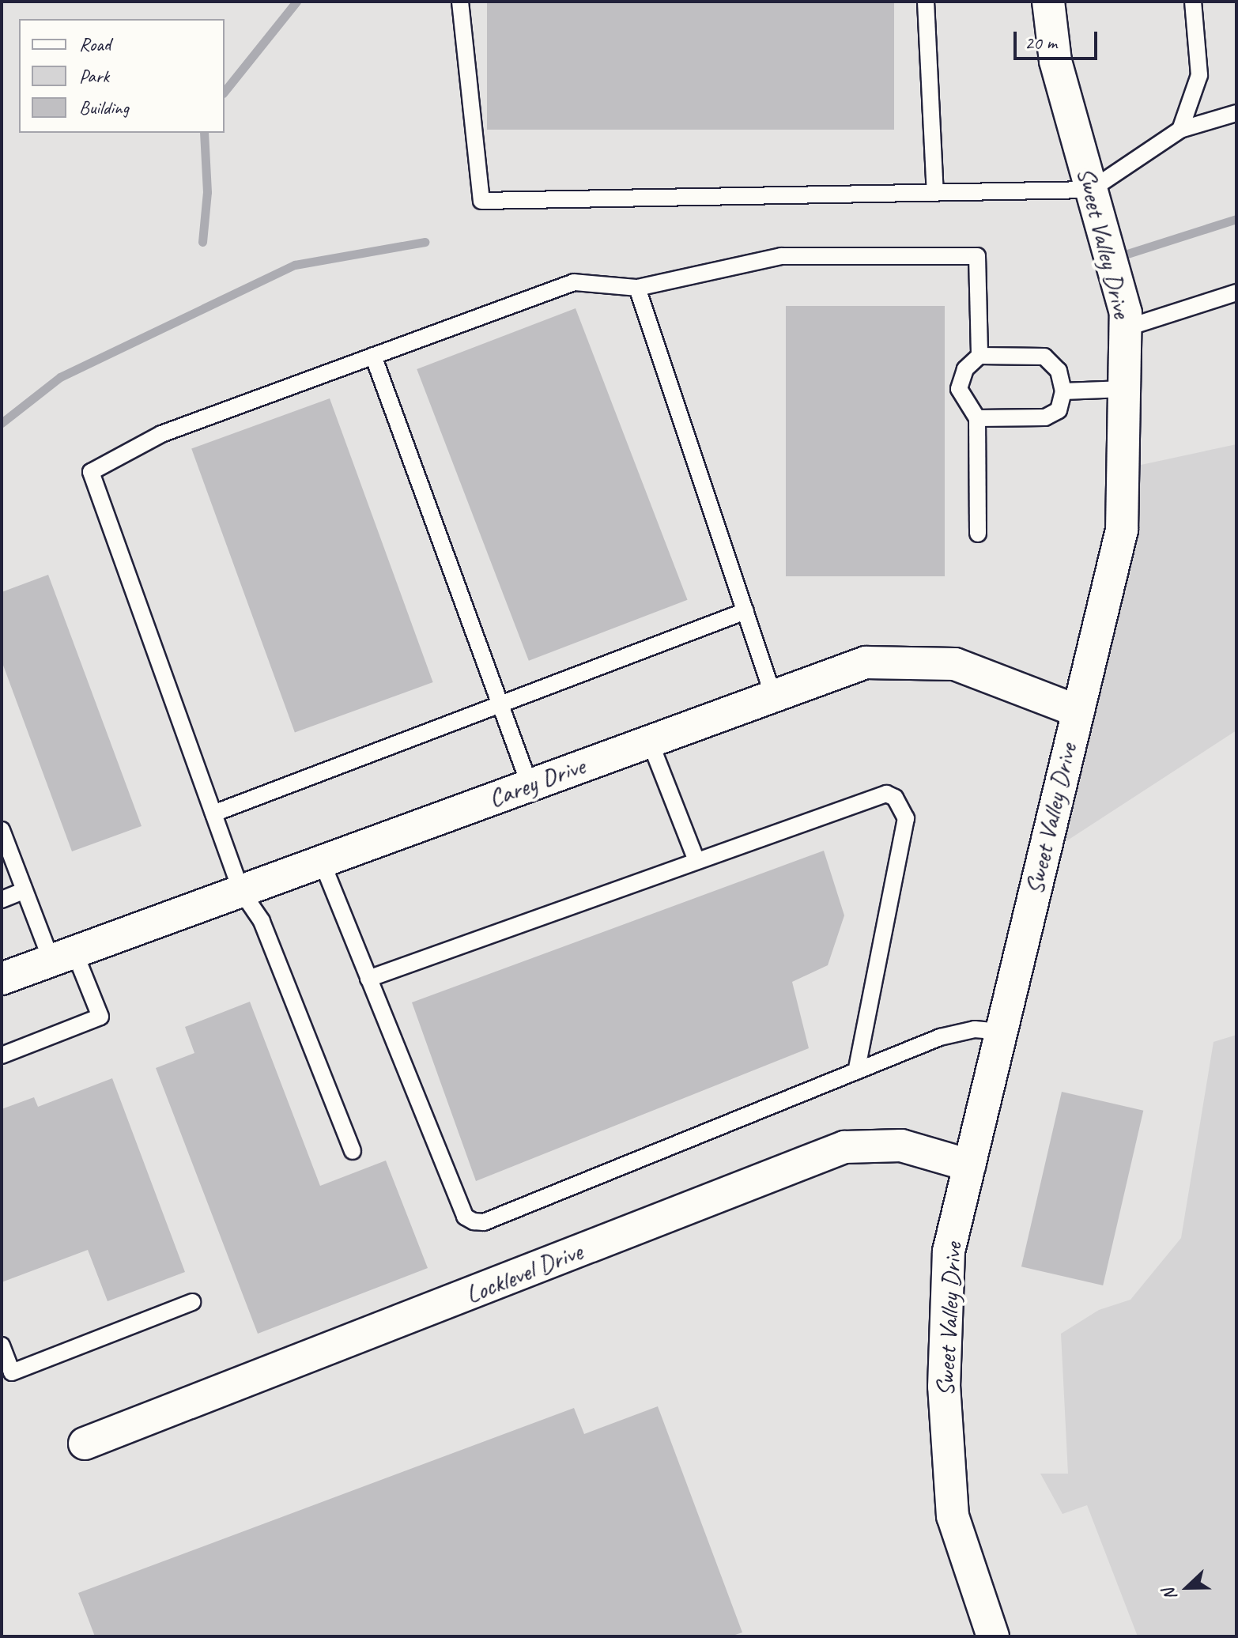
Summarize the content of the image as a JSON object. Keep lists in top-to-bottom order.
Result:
{
  "streets": {
    "street": ["Sweet Valley Drive", "Carey Drive", "Locklevel Drive"]
  },
  "crossings": [
    ["Sweet Valley Drive", "Carey Drive"],
    ["Sweet Valley Drive", "Locklevel Drive"]
  ],
  "legend": ["Road", "Park", "Building"],
  "scale_bar": "20 m",
  "north": "left"
}
